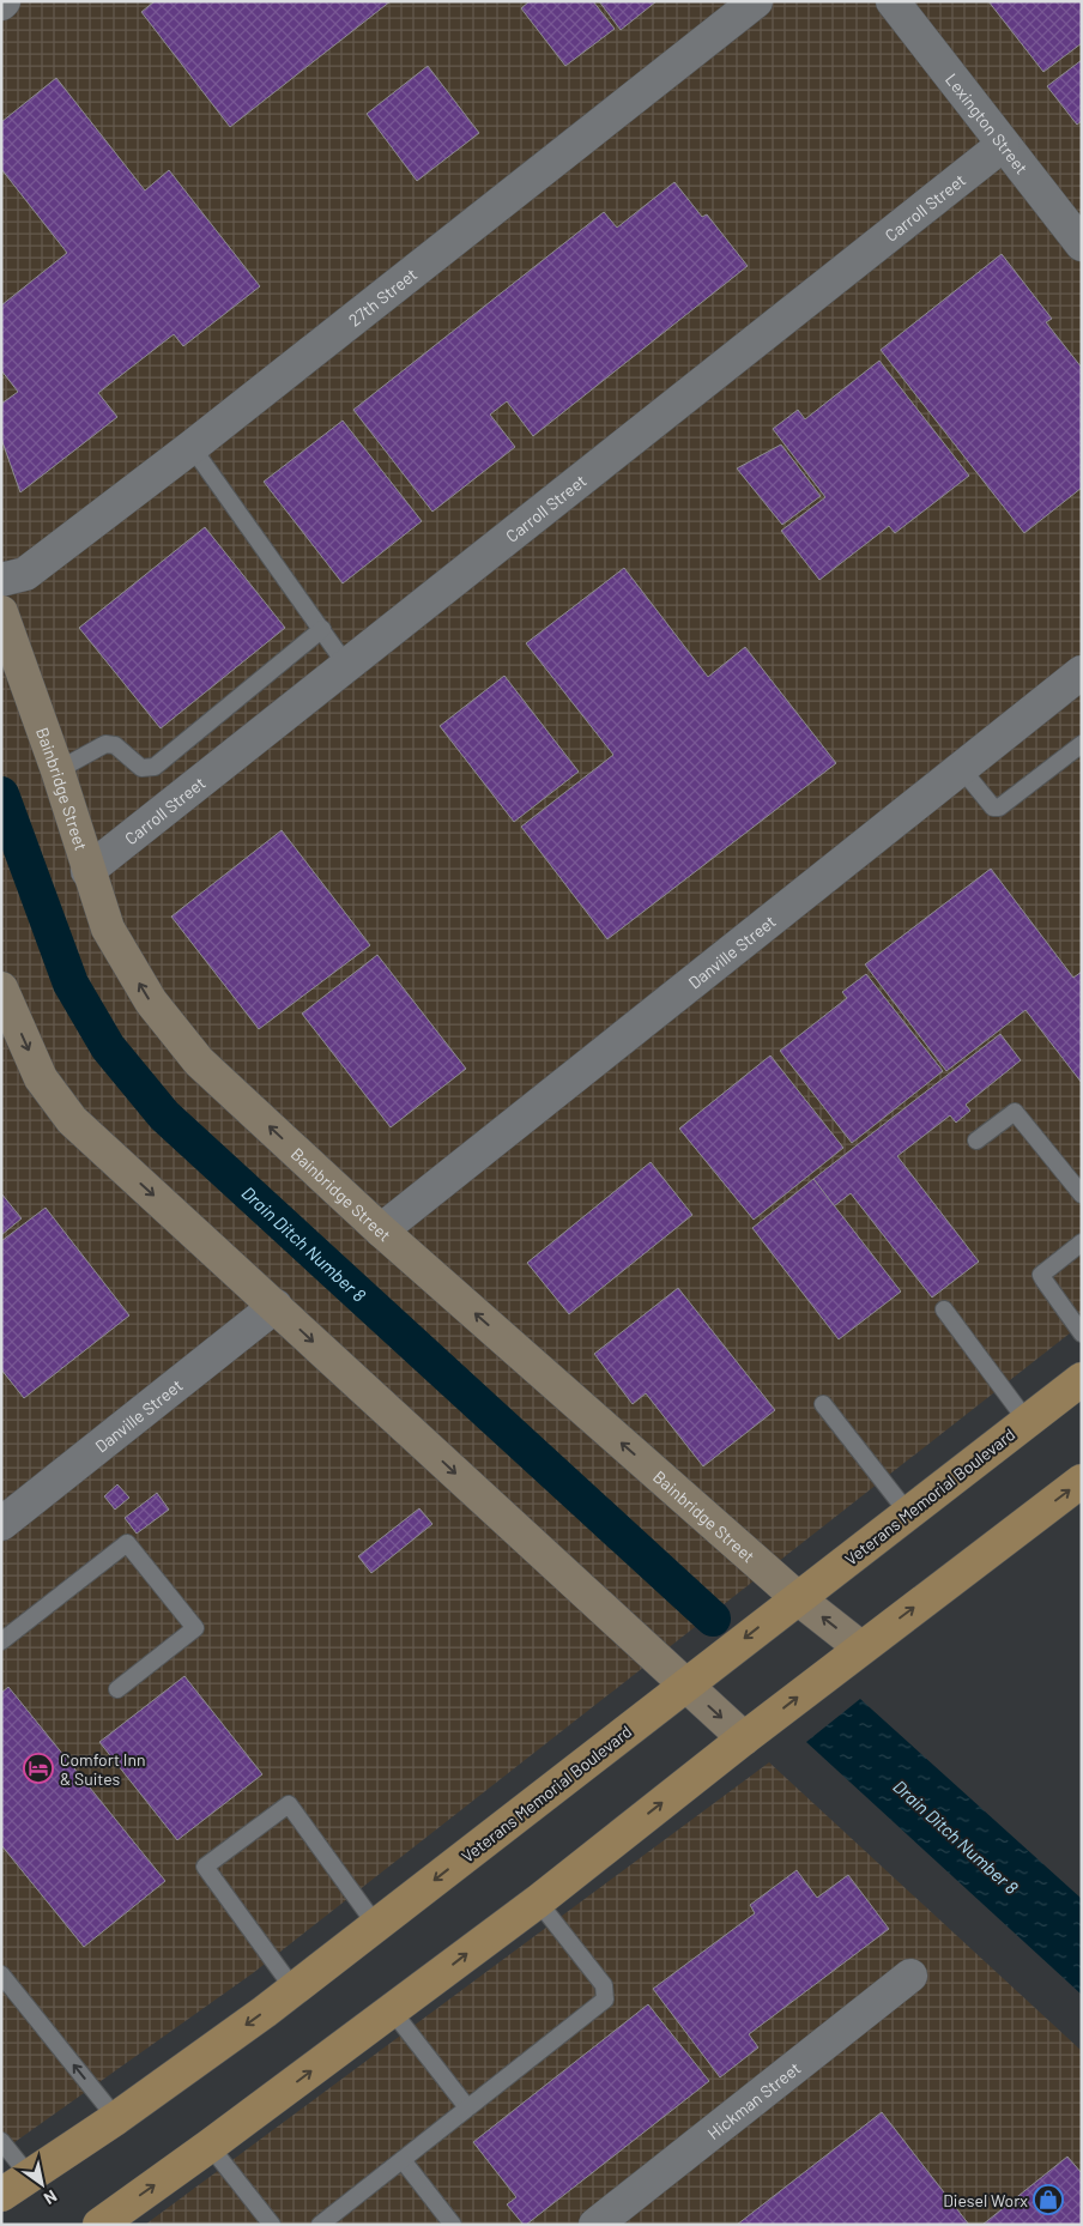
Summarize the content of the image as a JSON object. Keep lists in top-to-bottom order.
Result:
{
  "streets": {
    "main road": ["Veterans Memorial Boulevard"],
    "street": [
      "Lexington Street",
      "Carroll Street",
      "27th Street",
      "Bainbridge Street",
      "Danville Street",
      "Hickman Street"
    ]
  },
  "crossings": [
    ["Lexington Street", "Carroll Street"],
    ["Carroll Street", "Bainbridge Street"],
    ["Bainbridge Street", "Danville Street"],
    ["Bainbridge Street", "Veterans Memorial Boulevard"]
  ],
  "water": ["Drain Ditch Number 8"],
  "places": {
    "hotel": ["Comfort Inn & Suites"],
    "shop": ["Diesel Worx"]
  },
  "north": "bottom right"
}
